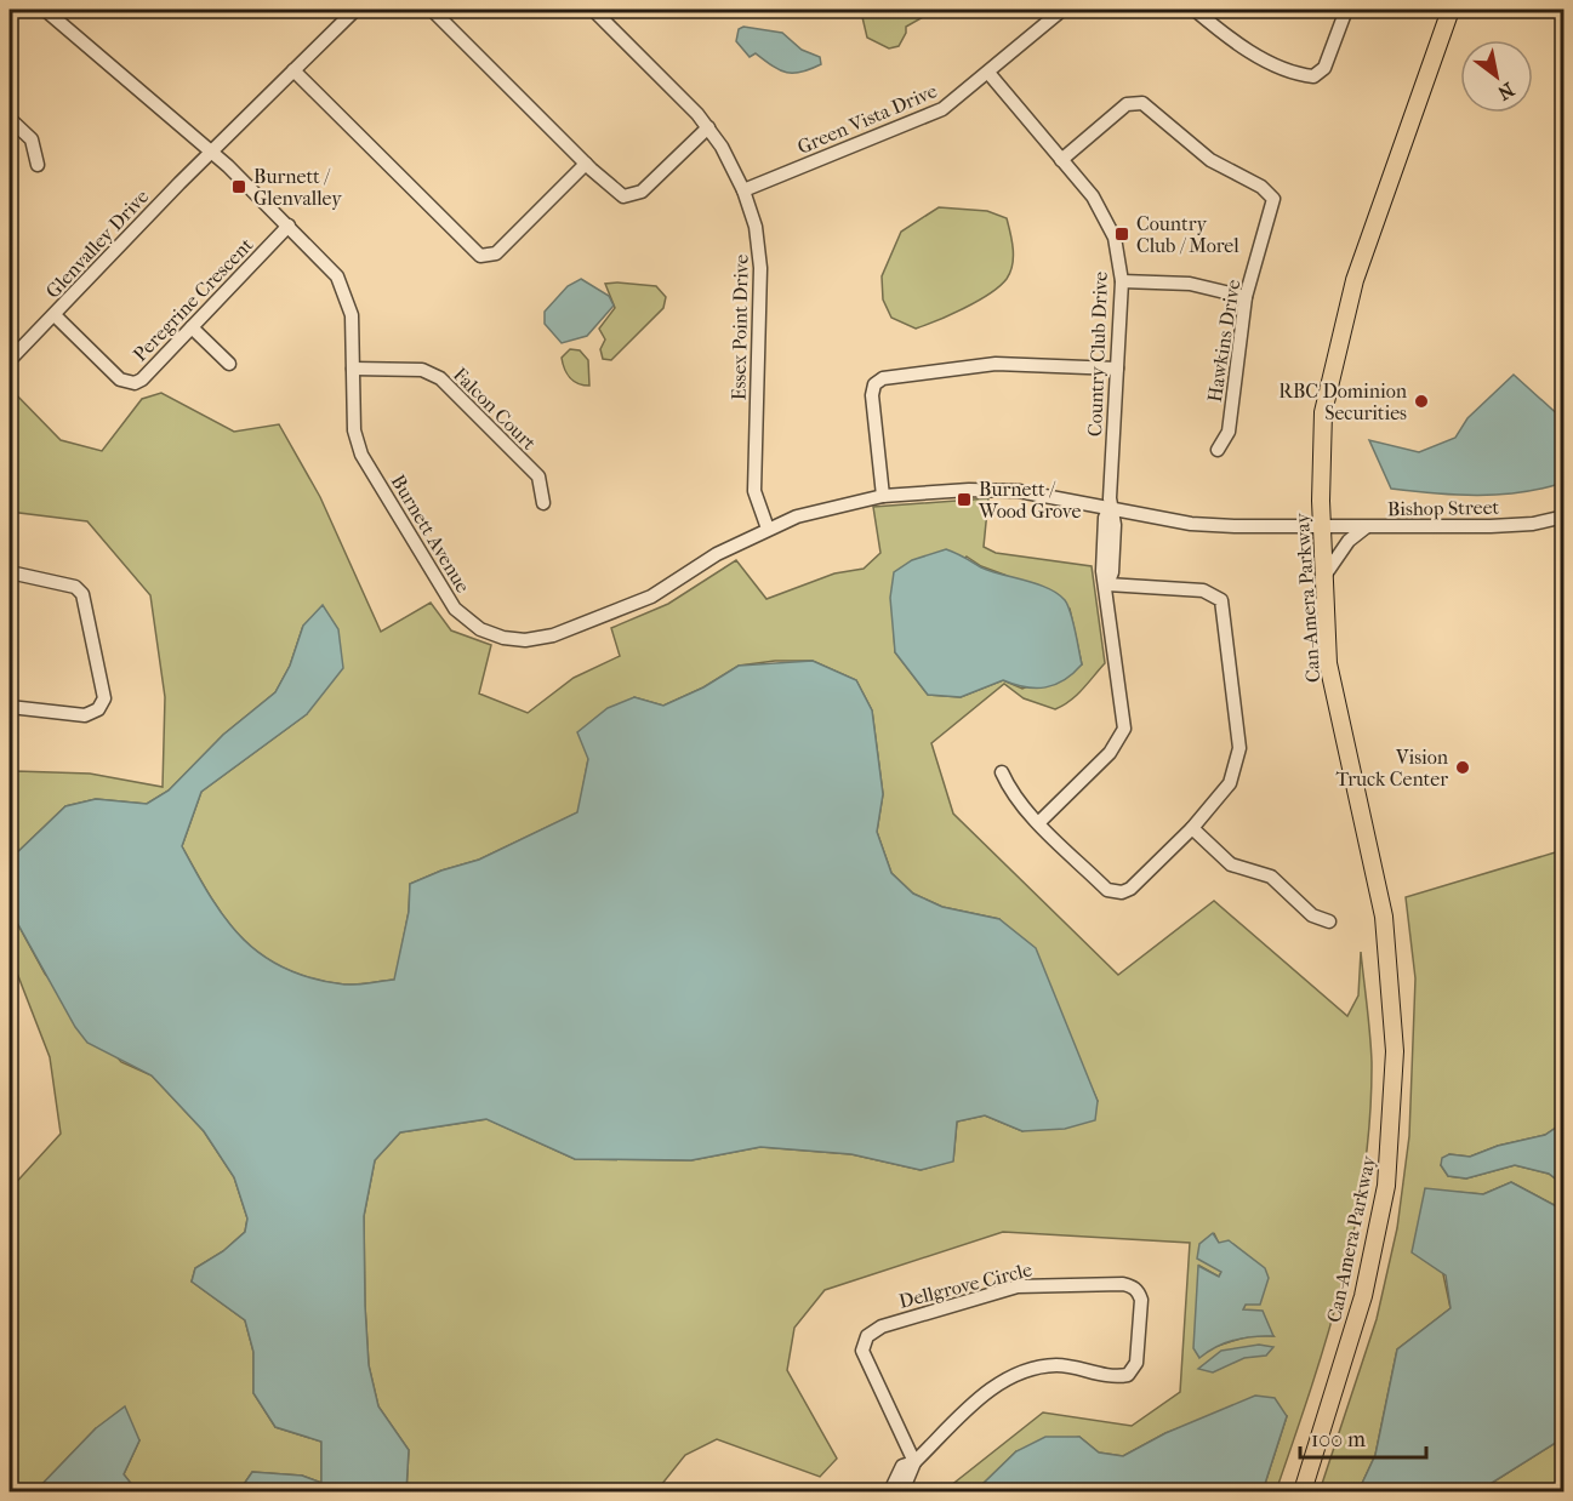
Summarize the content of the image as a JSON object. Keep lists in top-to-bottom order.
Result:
{
  "streets": {
    "main road": ["Can-Amera Parkway"],
    "street": [
      "Green Vista Drive",
      "Glenvalley Drive",
      "Peregrine Crescent",
      "Essex Point Drive",
      "Hawkins Drive",
      "Country Club Drive",
      "Falcon Court",
      "Bishop Street",
      "Burnett Avenue",
      "Dellgrove Circle"
    ]
  },
  "crossings": [
    ["Green Vista Drive", "Essex Point Drive"],
    ["Green Vista Drive", "Country Club Drive"],
    ["Glenvalley Drive", "Peregrine Crescent"],
    ["Glenvalley Drive", "Burnett Avenue"],
    ["Peregrine Crescent", "Burnett Avenue"],
    ["Essex Point Drive", "Burnett Avenue"],
    ["Hawkins Drive", "Country Club Drive"],
    ["Country Club Drive", "Burnett Avenue"],
    ["Falcon Court", "Burnett Avenue"],
    ["Bishop Street", "Burnett Avenue"],
    ["Bishop Street", "Can-Amera Parkway"],
    ["Burnett Avenue", "Can-Amera Parkway"]
  ],
  "places": {
    "transit": ["Burnett / Glenvalley", "Country Club / Morel", "Burnett / Wood Grove"],
    "other": ["RBC Dominion Securities", "Vision Truck Center"]
  },
  "scale_bar": "100 m",
  "north": "bottom right"
}
